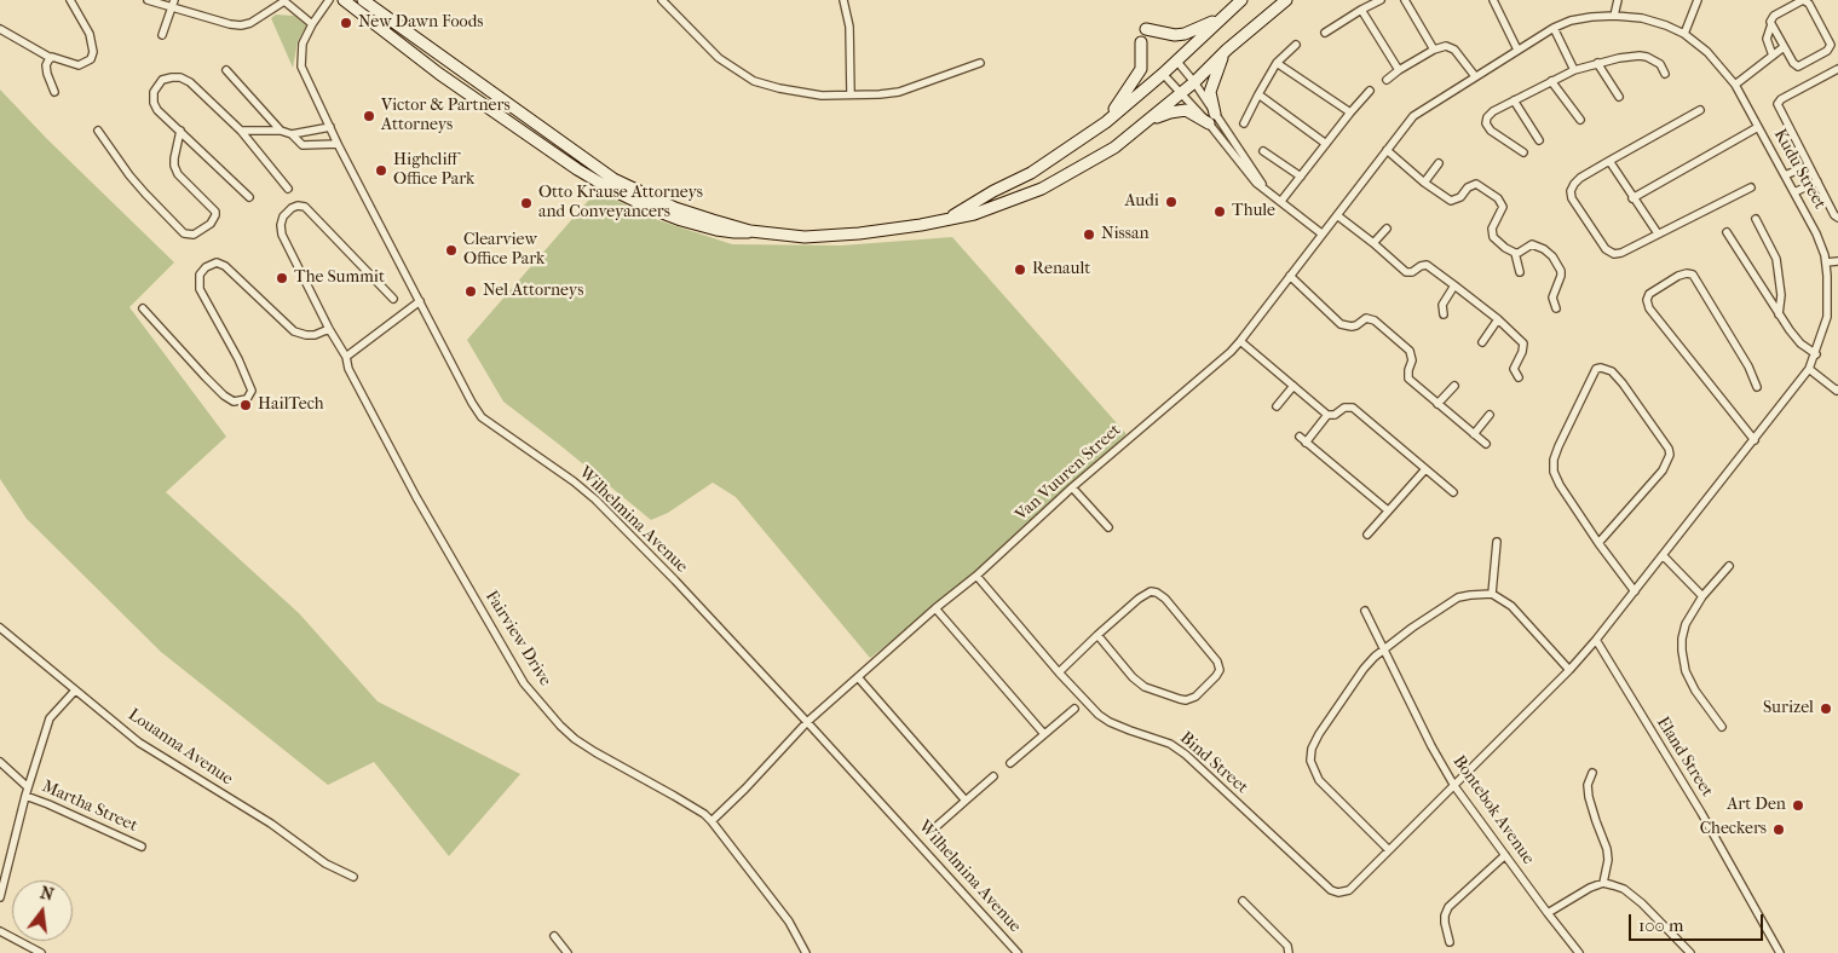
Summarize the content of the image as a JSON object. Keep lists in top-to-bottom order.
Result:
{
  "streets": {
    "street": [
      "Kudu Street",
      "Van Vuuren Street",
      "Wilhelmina Avenue",
      "Fairview Drive",
      "Louanna Avenue",
      "Eland Street",
      "Bind Street",
      "Martha Street",
      "Bontebok Avenue"
    ]
  },
  "crossings": [
    ["Kudu Street", "Van Vuuren Street"],
    ["Kudu Street", "Eland Street"],
    ["Kudu Street", "Bind Street"],
    ["Kudu Street", "Bontebok Avenue"],
    ["Van Vuuren Street", "Wilhelmina Avenue"],
    ["Van Vuuren Street", "Fairview Drive"],
    ["Van Vuuren Street", "Bind Street"]
  ],
  "places": [
    "New Dawn Foods",
    "Victor & Partners Attorneys",
    "Highcliff Office Park",
    "Audi",
    "Otto Krause Attorneys and Conveyancers",
    "Thule",
    "Nissan",
    "Clearview Office Park",
    "Renault",
    "The Summit",
    "Nel Attorneys",
    "HailTech",
    "Surizel",
    "Art Den",
    "Checkers"
  ],
  "scale_bar": "100 m",
  "north": "top"
}
